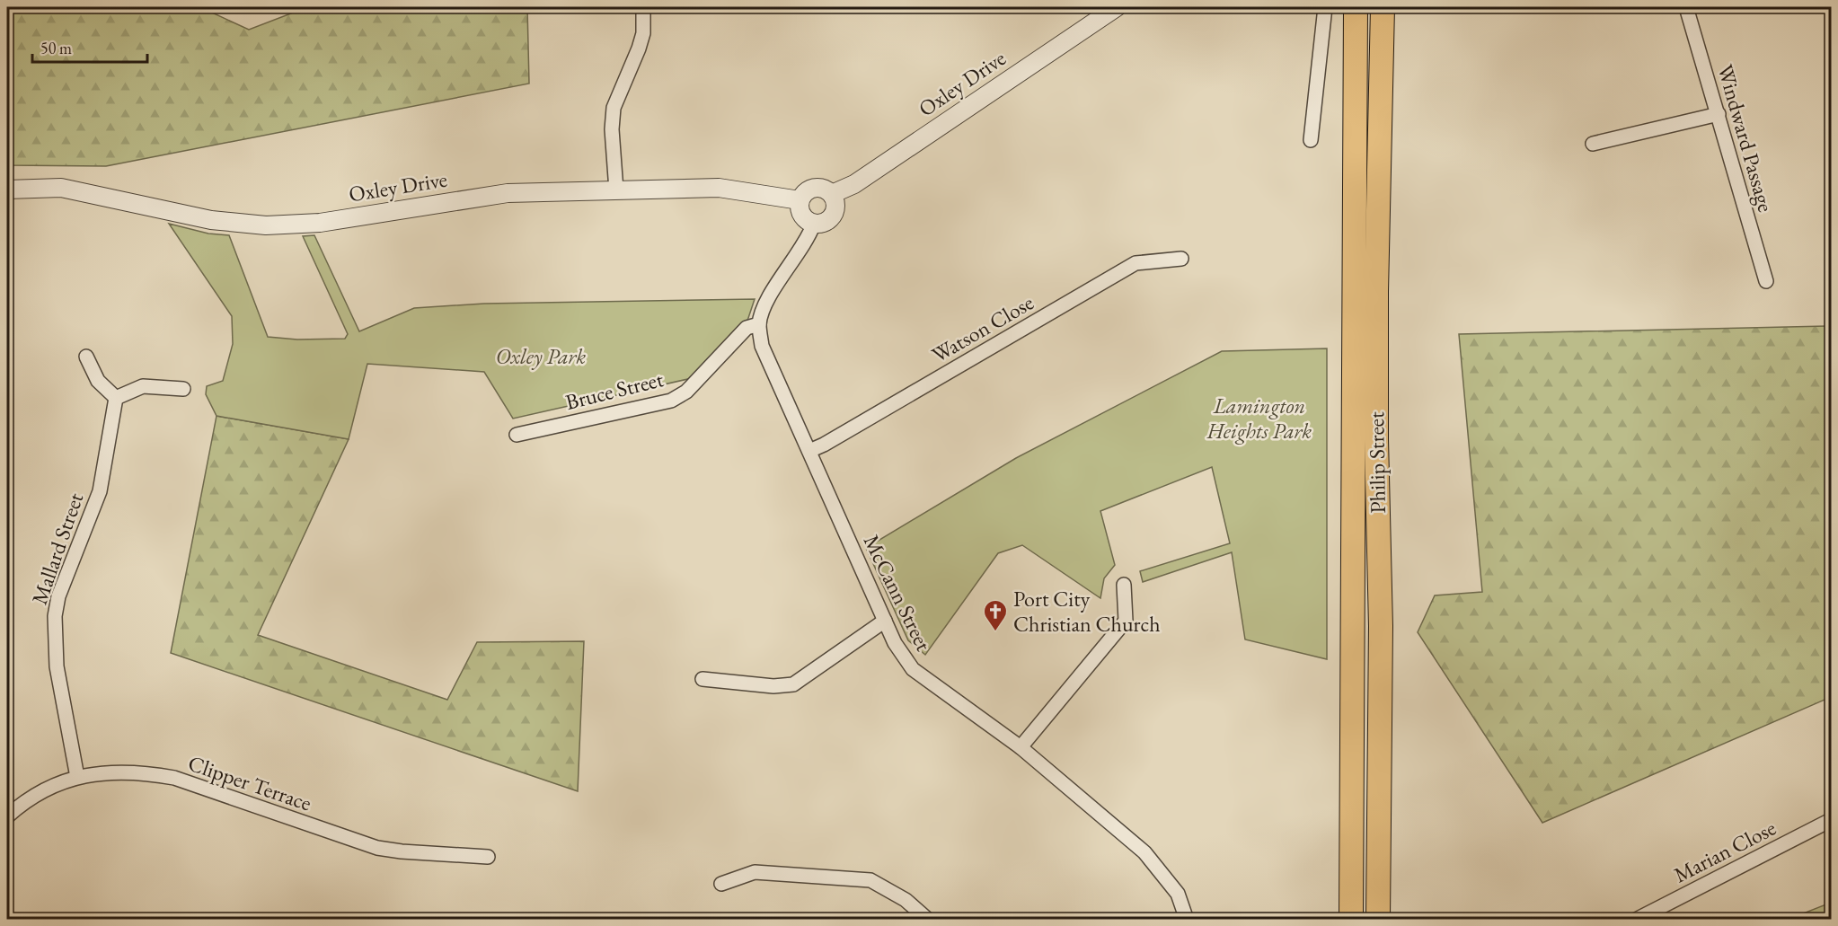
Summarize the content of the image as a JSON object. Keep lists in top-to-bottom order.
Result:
{
  "streets": {
    "main road": ["Philip Street"],
    "street": [
      "Oxley Drive",
      "Windward Passage",
      "Watson Close",
      "Bruce Street",
      "Mallard Street",
      "McCann Street",
      "Clipper Terrace",
      "Marian Close"
    ]
  },
  "crossings": [
    ["Watson Close", "McCann Street"],
    ["Bruce Street", "McCann Street"],
    ["Mallard Street", "Clipper Terrace"]
  ],
  "parks": ["Oxley Park", "Lamington Heights Park"],
  "places": {
    "church": ["Port City Christian Church"]
  },
  "scale_bar": "50 m"
}
